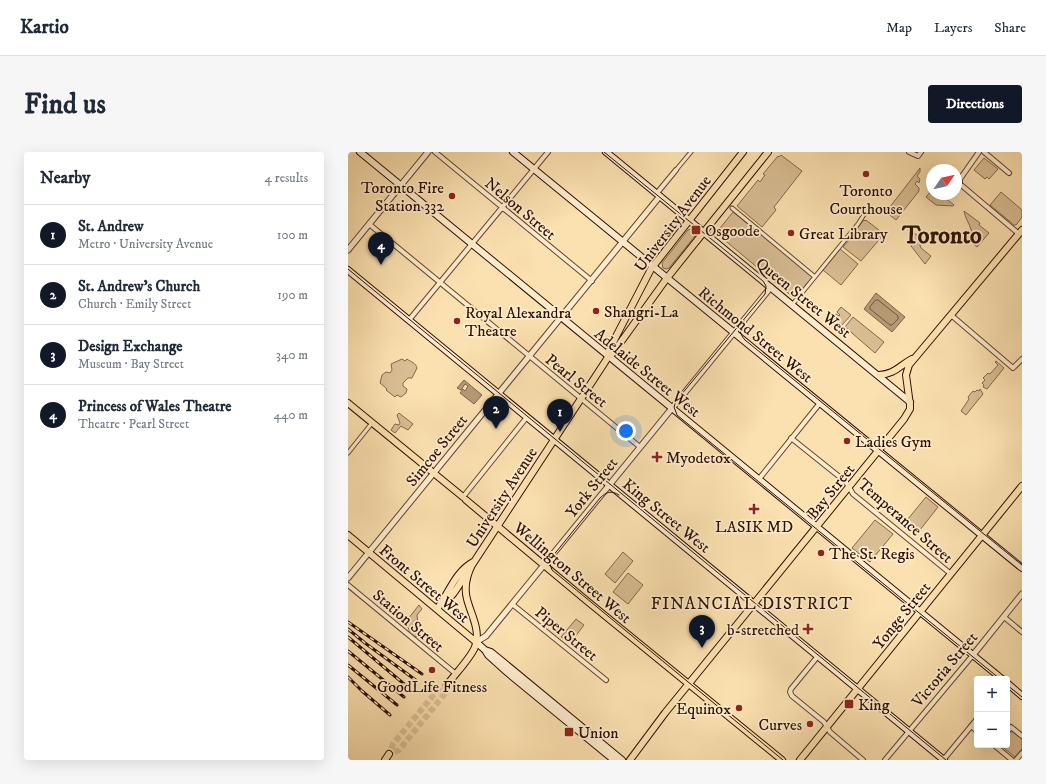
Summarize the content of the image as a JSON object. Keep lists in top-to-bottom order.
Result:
{
  "streets": {
    "main road": [
      "University Avenue",
      "Queen Street West",
      "Richmond Street West",
      "Adelaide Street West",
      "York Street",
      "Bay Street",
      "King Street West",
      "Wellington Street West",
      "Front Street West",
      "Yonge Street"
    ],
    "street": [
      "Nelson Street",
      "Pearl Street",
      "Simcoe Street",
      "Temperance Street",
      "Station Street",
      "Piper Street",
      "Victoria Street"
    ]
  },
  "crossings": [
    ["Nelson Street", "Simcoe Street"],
    ["University Avenue", "Queen Street West"],
    ["University Avenue", "Richmond Street West"],
    ["University Avenue", "Adelaide Street West"],
    ["University Avenue", "Pearl Street"],
    ["University Avenue", "York Street"],
    ["University Avenue", "King Street West"],
    ["University Avenue", "Wellington Street West"],
    ["University Avenue", "Front Street West"],
    ["Queen Street West", "Simcoe Street"],
    ["Queen Street West", "York Street"],
    ["Queen Street West", "Bay Street"],
    ["Richmond Street West", "Simcoe Street"],
    ["Richmond Street West", "York Street"],
    ["Richmond Street West", "Bay Street"],
    ["Richmond Street West", "Yonge Street"],
    ["Adelaide Street West", "Simcoe Street"],
    ["Adelaide Street West", "York Street"],
    ["Adelaide Street West", "Bay Street"],
    ["Adelaide Street West", "Yonge Street"],
    ["Adelaide Street West", "Victoria Street"],
    ["Pearl Street", "Simcoe Street"],
    ["Pearl Street", "York Street"],
    ["Simcoe Street", "King Street West"],
    ["Simcoe Street", "Wellington Street West"],
    ["Simcoe Street", "Front Street West"],
    ["York Street", "King Street West"],
    ["York Street", "Wellington Street West"],
    ["York Street", "Front Street West"],
    ["York Street", "Station Street"],
    ["York Street", "Piper Street"],
    ["Bay Street", "King Street West"],
    ["Bay Street", "Temperance Street"],
    ["Bay Street", "Wellington Street West"],
    ["King Street West", "Yonge Street"],
    ["King Street West", "Victoria Street"],
    ["Temperance Street", "Yonge Street"]
  ],
  "districts": ["Toronto", "FINANCIAL DISTRICT"],
  "places": {
    "other": [
      "Toronto Courthouse",
      "Toronto Fire Station 332",
      "Great Library",
      "Shangri-La",
      "Royal Alexandra Theatre",
      "Ladies Gym",
      "The St. Regis",
      "GoodLife Fitness",
      "Equinox",
      "Curves"
    ],
    "transit": ["Osgoode", "King", "Union"],
    "health": ["Myodetox", "LASIK MD", "b-stretched"]
  },
  "north": "top right",
  "page": {
    "header": "Kartio",
    "nav": ["Map", "Layers", "Share"],
    "buttons": "Directions",
    "title": "Find us",
    "heading": ["Nearby", "4 results"],
    "list": [
      {
        "mark": "1",
        "name": "St. Andrew",
        "note": "Metro · University Avenue",
        "value": "100 m"
      },
      {
        "mark": "2",
        "name": "St. Andrew's Church",
        "note": "Church · Emily Street",
        "value": "190 m"
      },
      {
        "mark": "3",
        "name": "Design Exchange",
        "note": "Museum · Bay Street",
        "value": "340 m"
      },
      {
        "mark": "4",
        "name": "Princess of Wales Theatre",
        "note": "Theatre · Pearl Street",
        "value": "440 m"
      }
    ],
    "pins": [
      "4",
      "2",
      "1",
      "3"
    ],
    "map_buttons": ["+", "−"]
  }
}
